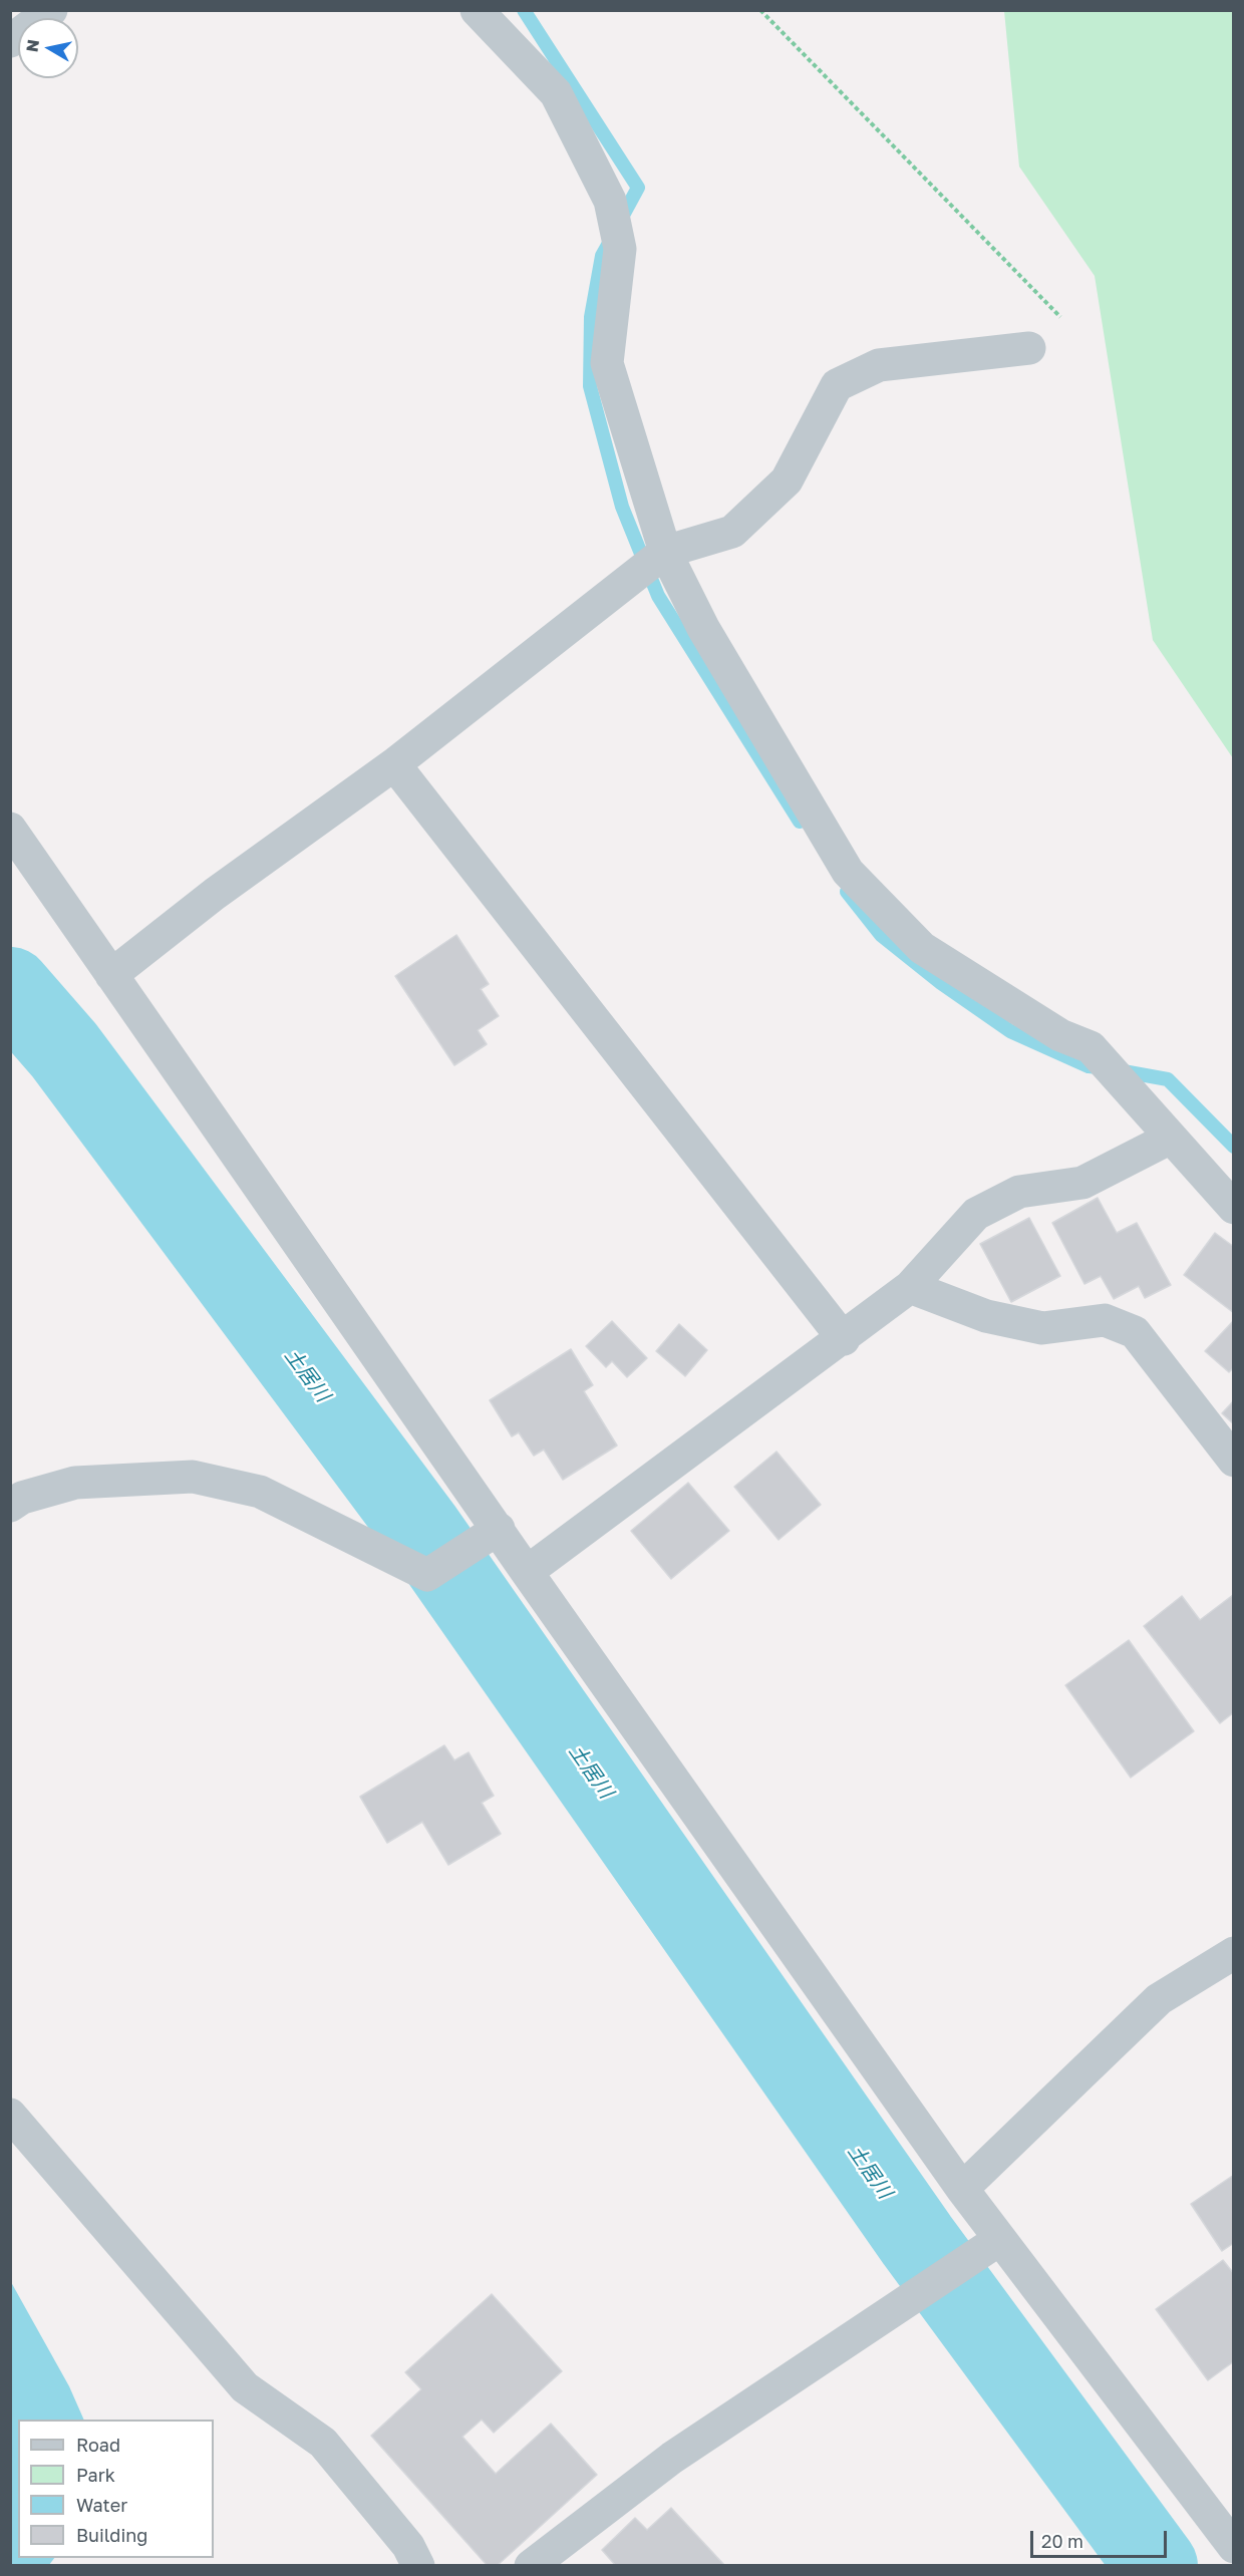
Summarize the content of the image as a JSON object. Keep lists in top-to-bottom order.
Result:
{
  "water": ["土居川"],
  "legend": [
    "Road",
    "Park",
    "Water",
    "Building"
  ],
  "scale_bar": "20 m",
  "north": "left"
}
